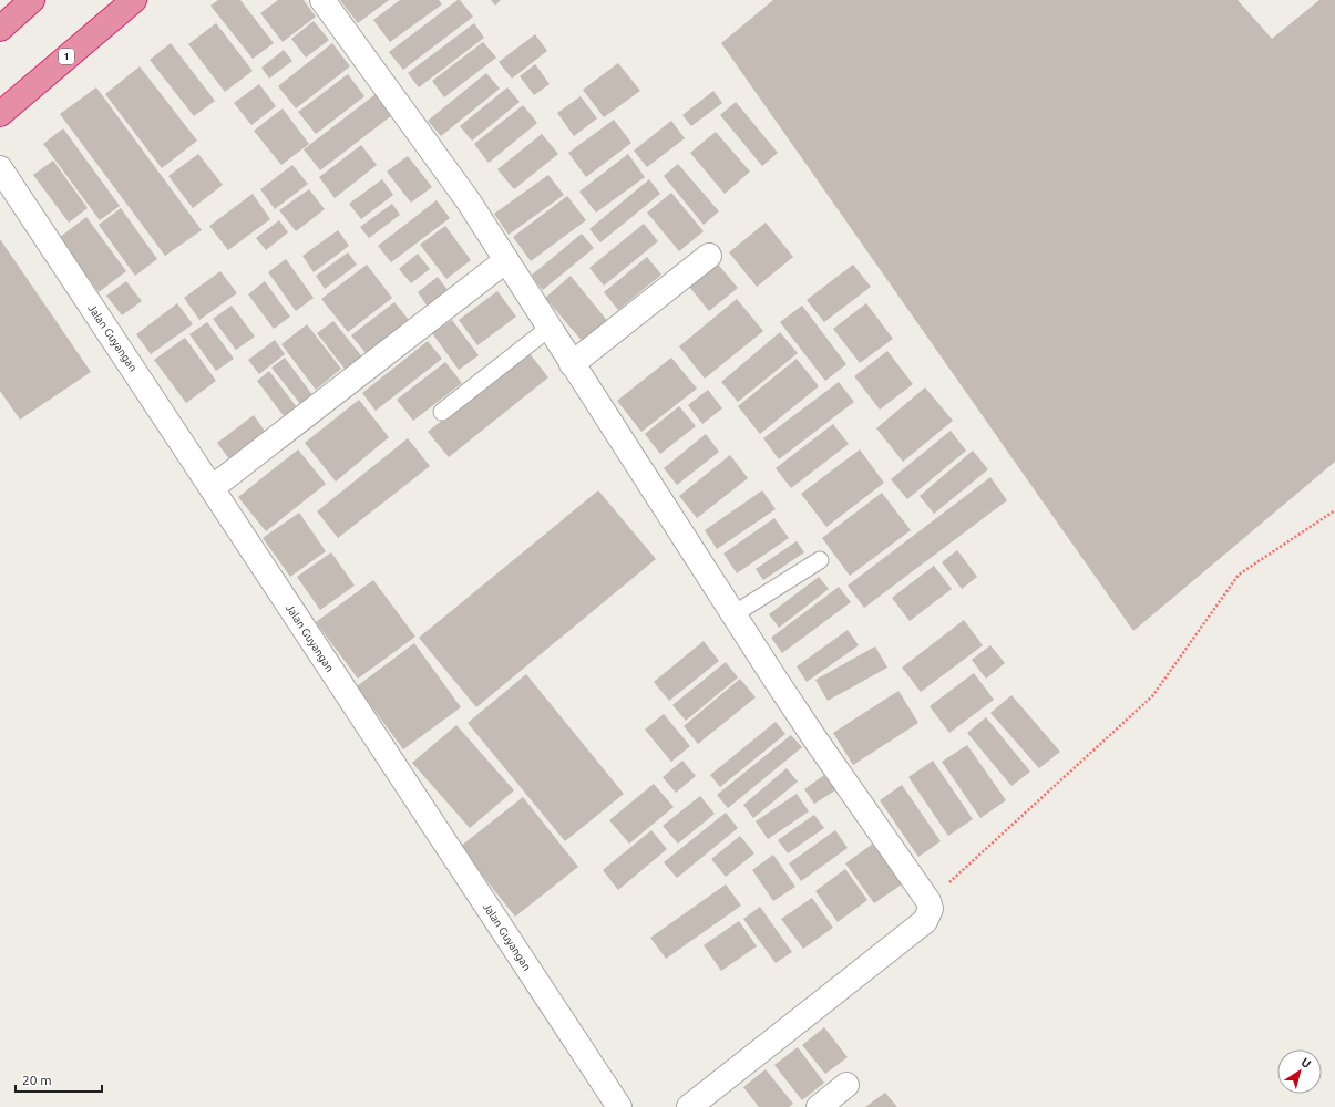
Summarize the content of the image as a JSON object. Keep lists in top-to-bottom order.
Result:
{
  "streets": {
    "highway": ["1"],
    "street": ["Jalan Guyangan"]
  },
  "scale_bar": "20 m",
  "north": "top right"
}
